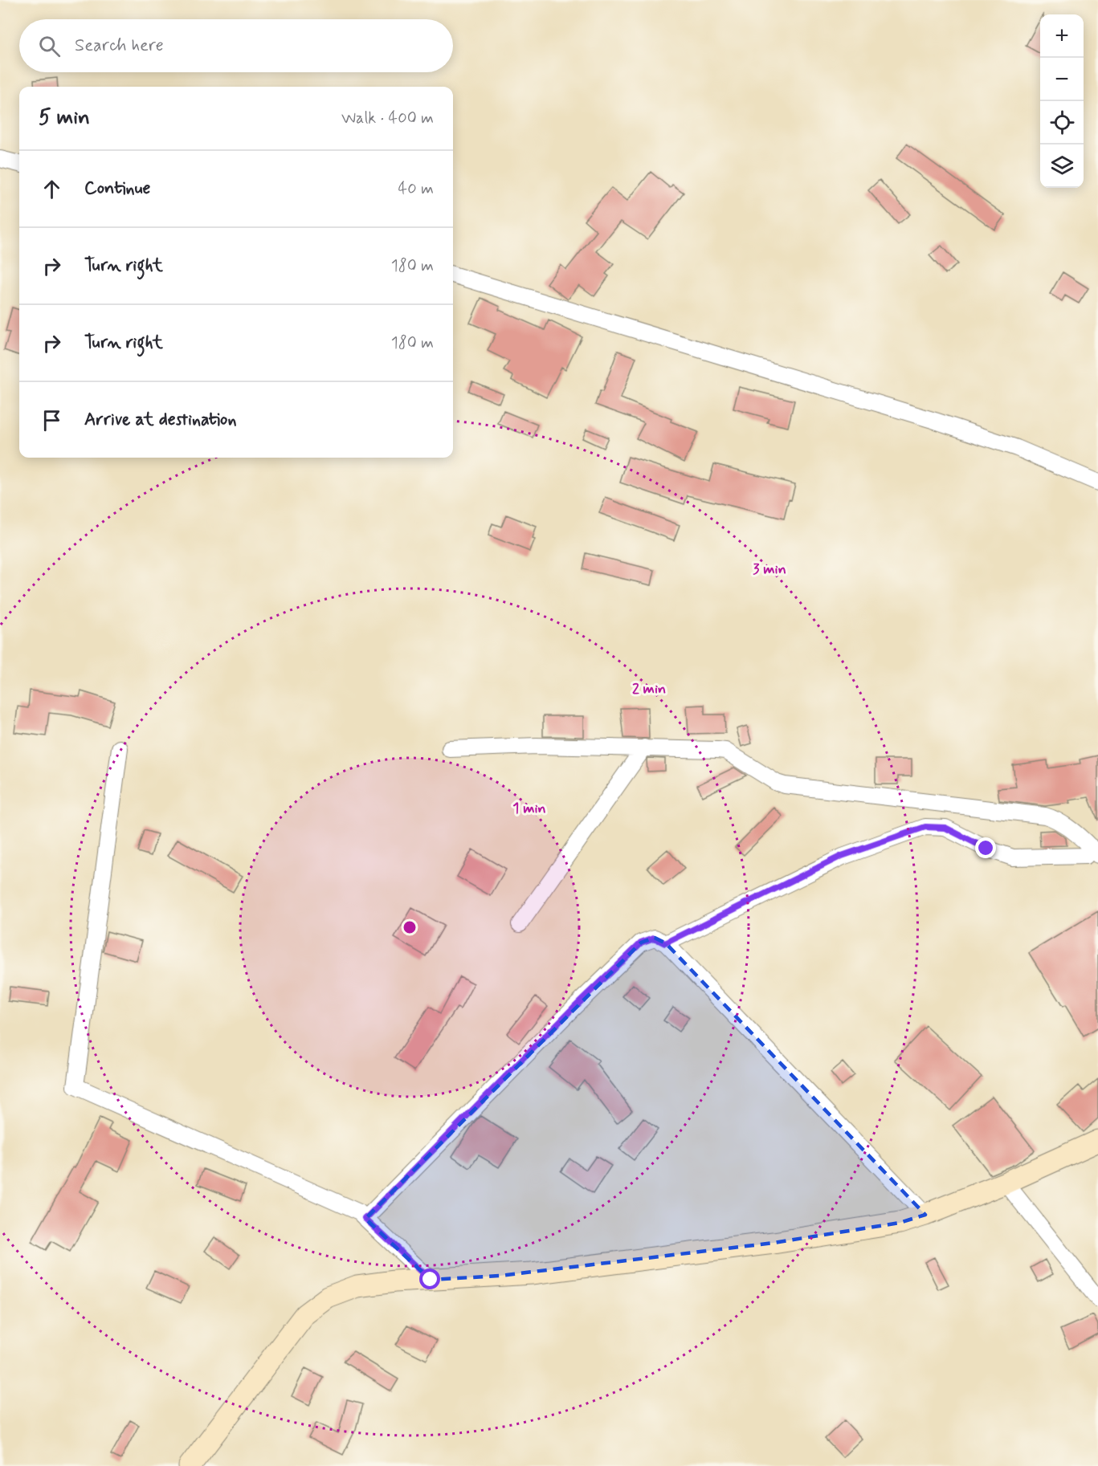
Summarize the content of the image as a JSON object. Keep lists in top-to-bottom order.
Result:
{
  "page": {
    "map_buttons": ["+", "−"],
    "search": "Search here",
    "heading": ["5 min", "Walk · 400 m"],
    "list": [
      ["Continue", "40 m"],
      ["Turn right", "180 m"],
      ["Turn right", "180 m"],
      "Arrive at destination"
    ]
  },
  "rings": ["3 min", "2 min", "1 min"]
}
